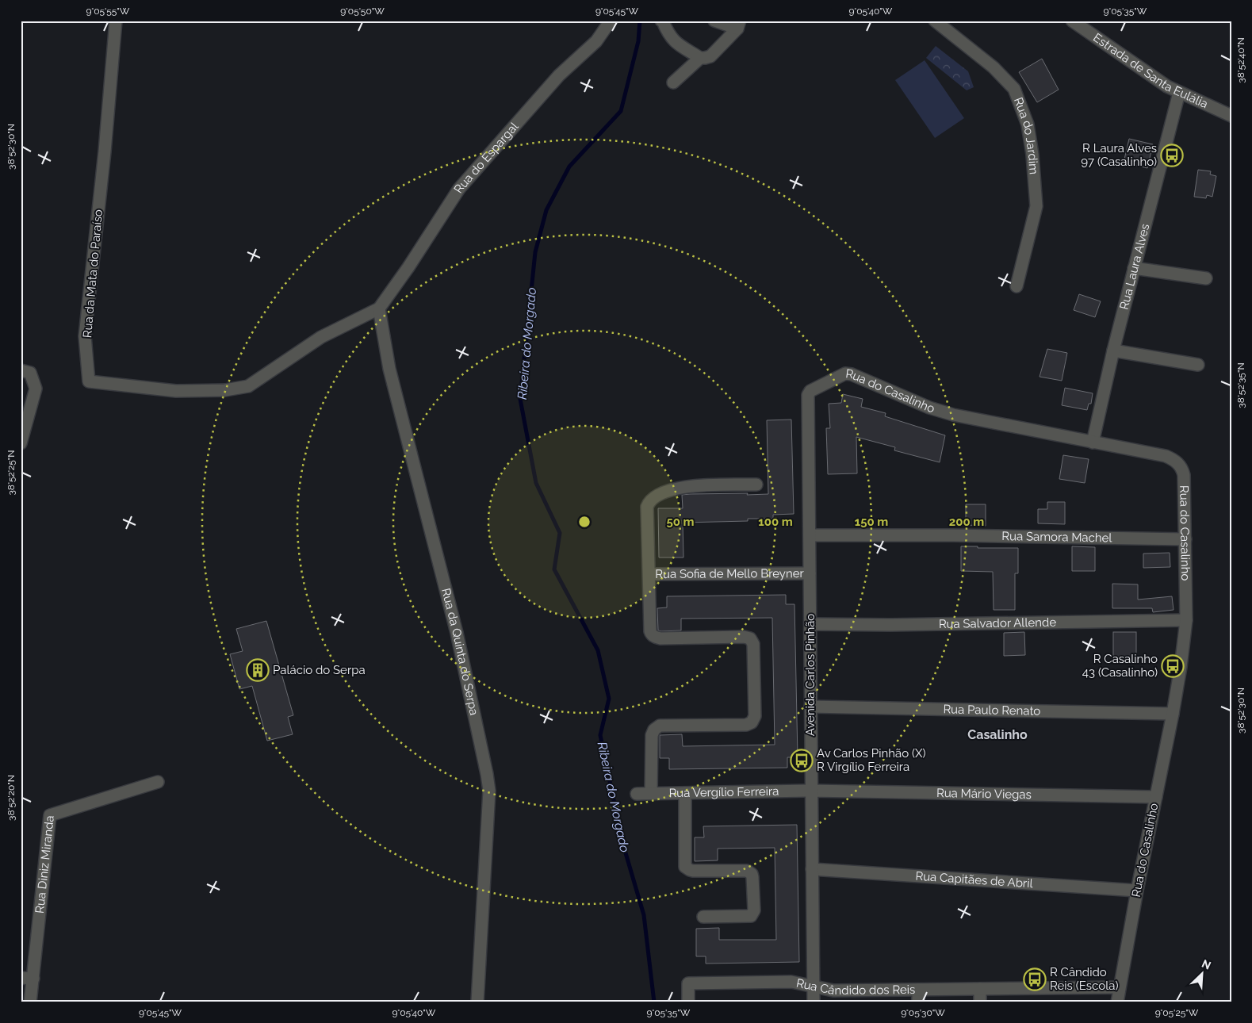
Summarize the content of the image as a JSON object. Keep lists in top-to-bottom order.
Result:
{
  "streets": {
    "street": [
      "Estrada de Santa Eulália",
      "Rua do Jardim",
      "Rua do Espargal",
      "Rua Laura Alves",
      "Rua da Mata do Paraíso",
      "Rua do Casalinho",
      "Rua Samora Machel",
      "Rua Sofia de Mello Breyner",
      "Rua Salvador Allende",
      "Rua da Quinta do Serpa",
      "Avenida Carlos Pinhão",
      "Rua Paulo Renato",
      "Rua Vergílio Ferreira",
      "Rua Mário Viegas",
      "Rua Diniz Miranda",
      "Rua Capitães de Abril",
      "Rua Cândido dos Reis"
    ]
  },
  "crossings": [
    ["Estrada de Santa Eulália", "Rua Laura Alves"],
    ["Rua do Espargal", "Rua da Mata do Paraíso"],
    ["Rua do Espargal", "Rua da Quinta do Serpa"],
    ["Rua Laura Alves", "Rua do Casalinho"],
    ["Rua da Mata do Paraíso", "Rua da Quinta do Serpa"],
    ["Rua do Casalinho", "Rua Samora Machel"],
    ["Rua do Casalinho", "Rua Salvador Allende"],
    ["Rua do Casalinho", "Avenida Carlos Pinhão"],
    ["Rua do Casalinho", "Rua Paulo Renato"],
    ["Rua do Casalinho", "Rua Mário Viegas"],
    ["Rua do Casalinho", "Rua Capitães de Abril"],
    ["Rua do Casalinho", "Rua Cândido dos Reis"],
    ["Rua Samora Machel", "Avenida Carlos Pinhão"],
    ["Rua Sofia de Mello Breyner", "Avenida Carlos Pinhão"],
    ["Rua Salvador Allende", "Avenida Carlos Pinhão"],
    ["Avenida Carlos Pinhão", "Rua Paulo Renato"],
    ["Avenida Carlos Pinhão", "Rua Vergílio Ferreira"],
    ["Avenida Carlos Pinhão", "Rua Mário Viegas"],
    ["Avenida Carlos Pinhão", "Rua Capitães de Abril"],
    ["Avenida Carlos Pinhão", "Rua Cândido dos Reis"],
    ["Rua Vergílio Ferreira", "Rua Mário Viegas"]
  ],
  "districts": ["Casalinho"],
  "water": ["Ribeira do Morgado"],
  "places": {
    "bus stop": [
      "R Laura Alves 97 (Casalinho)",
      "R Casalinho 43 (Casalinho)",
      "Av Carlos Pinhão (X) R Virgílio Ferreira",
      "R Cândido Reis (Escola)"
    ],
    "building": ["Palácio do Serpa"]
  },
  "north": "top right",
  "coordinates": [
    "9°05'55\"W",
    "9°05'50\"W",
    "9°05'45\"W",
    "9°05'40\"W",
    "9°05'35\"W",
    "38°52'40\"N",
    "38°52'30\"N",
    "38°52'35\"N",
    "38°52'25\"N",
    "38°52'20\"N",
    "9°05'30\"W",
    "9°05'25\"W"
  ],
  "rings": [
    "50 m",
    "100 m",
    "150 m",
    "200 m"
  ]
}
